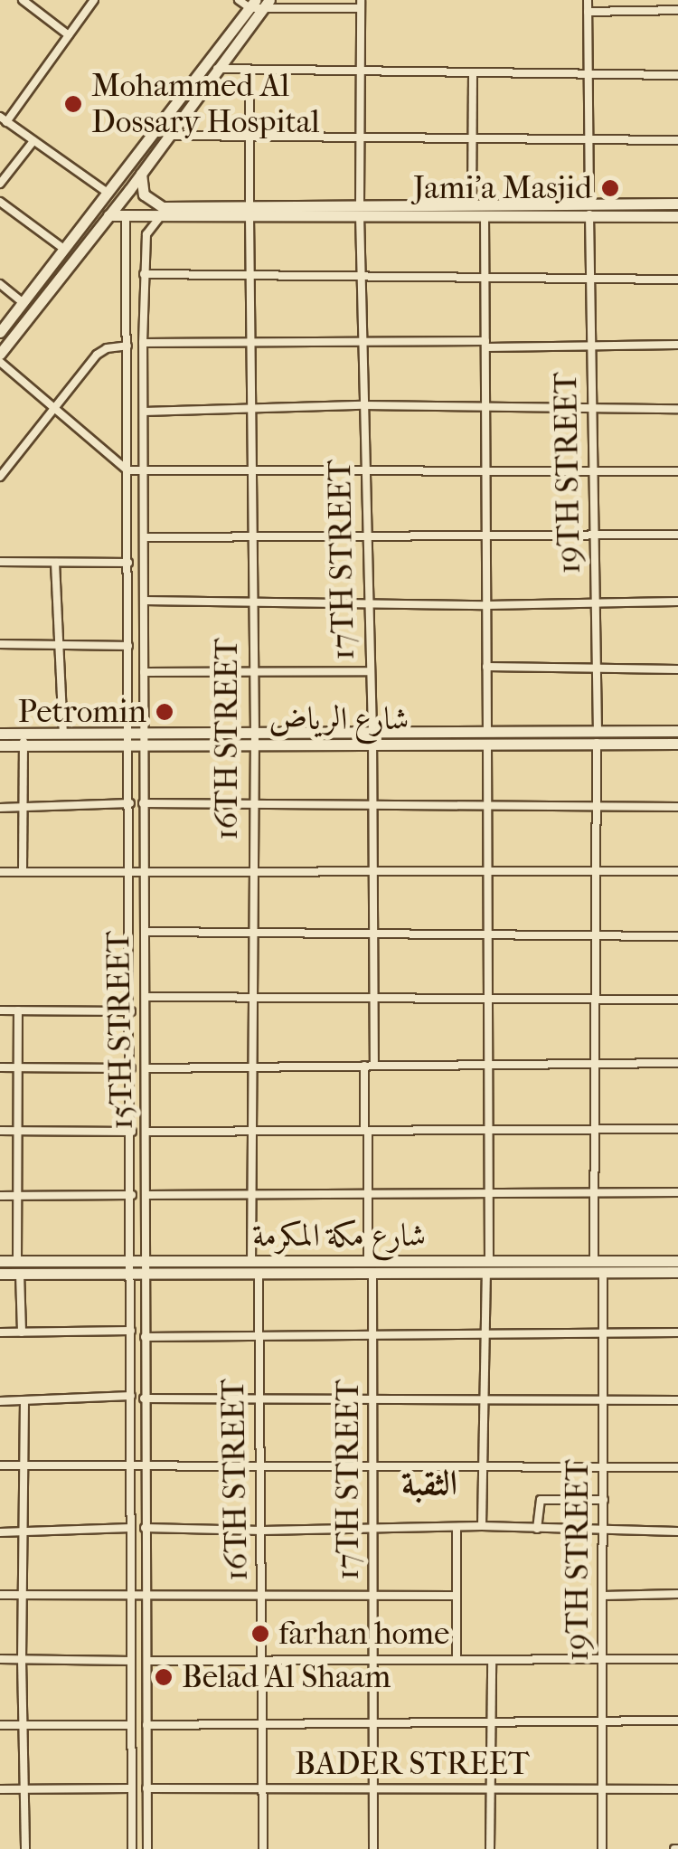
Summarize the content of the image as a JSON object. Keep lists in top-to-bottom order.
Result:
{
  "streets": {
    "main road": ["شارع الرياض", "شارع مكة المكرمة"],
    "street": [
      "19TH STREET",
      "17TH STREET",
      "16TH STREET",
      "15TH STREET",
      "BADER STREET"
    ]
  },
  "crossings": [
    ["19TH STREET", "شارع الرياض"],
    ["19TH STREET", "شارع مكة المكرمة"],
    ["19TH STREET", "BADER STREET"],
    ["17TH STREET", "شارع الرياض"],
    ["17TH STREET", "شارع مكة المكرمة"],
    ["17TH STREET", "BADER STREET"],
    ["شارع الرياض", "16TH STREET"],
    ["شارع الرياض", "15TH STREET"],
    ["16TH STREET", "شارع مكة المكرمة"],
    ["16TH STREET", "BADER STREET"],
    ["15TH STREET", "شارع مكة المكرمة"],
    ["15TH STREET", "BADER STREET"]
  ],
  "districts": ["الثقبة"],
  "places": [
    "Mohammed Al Dossary Hospital",
    "Jami'a Masjid",
    "Petromin",
    "farhan home",
    "Belad Al Shaam"
  ]
}
